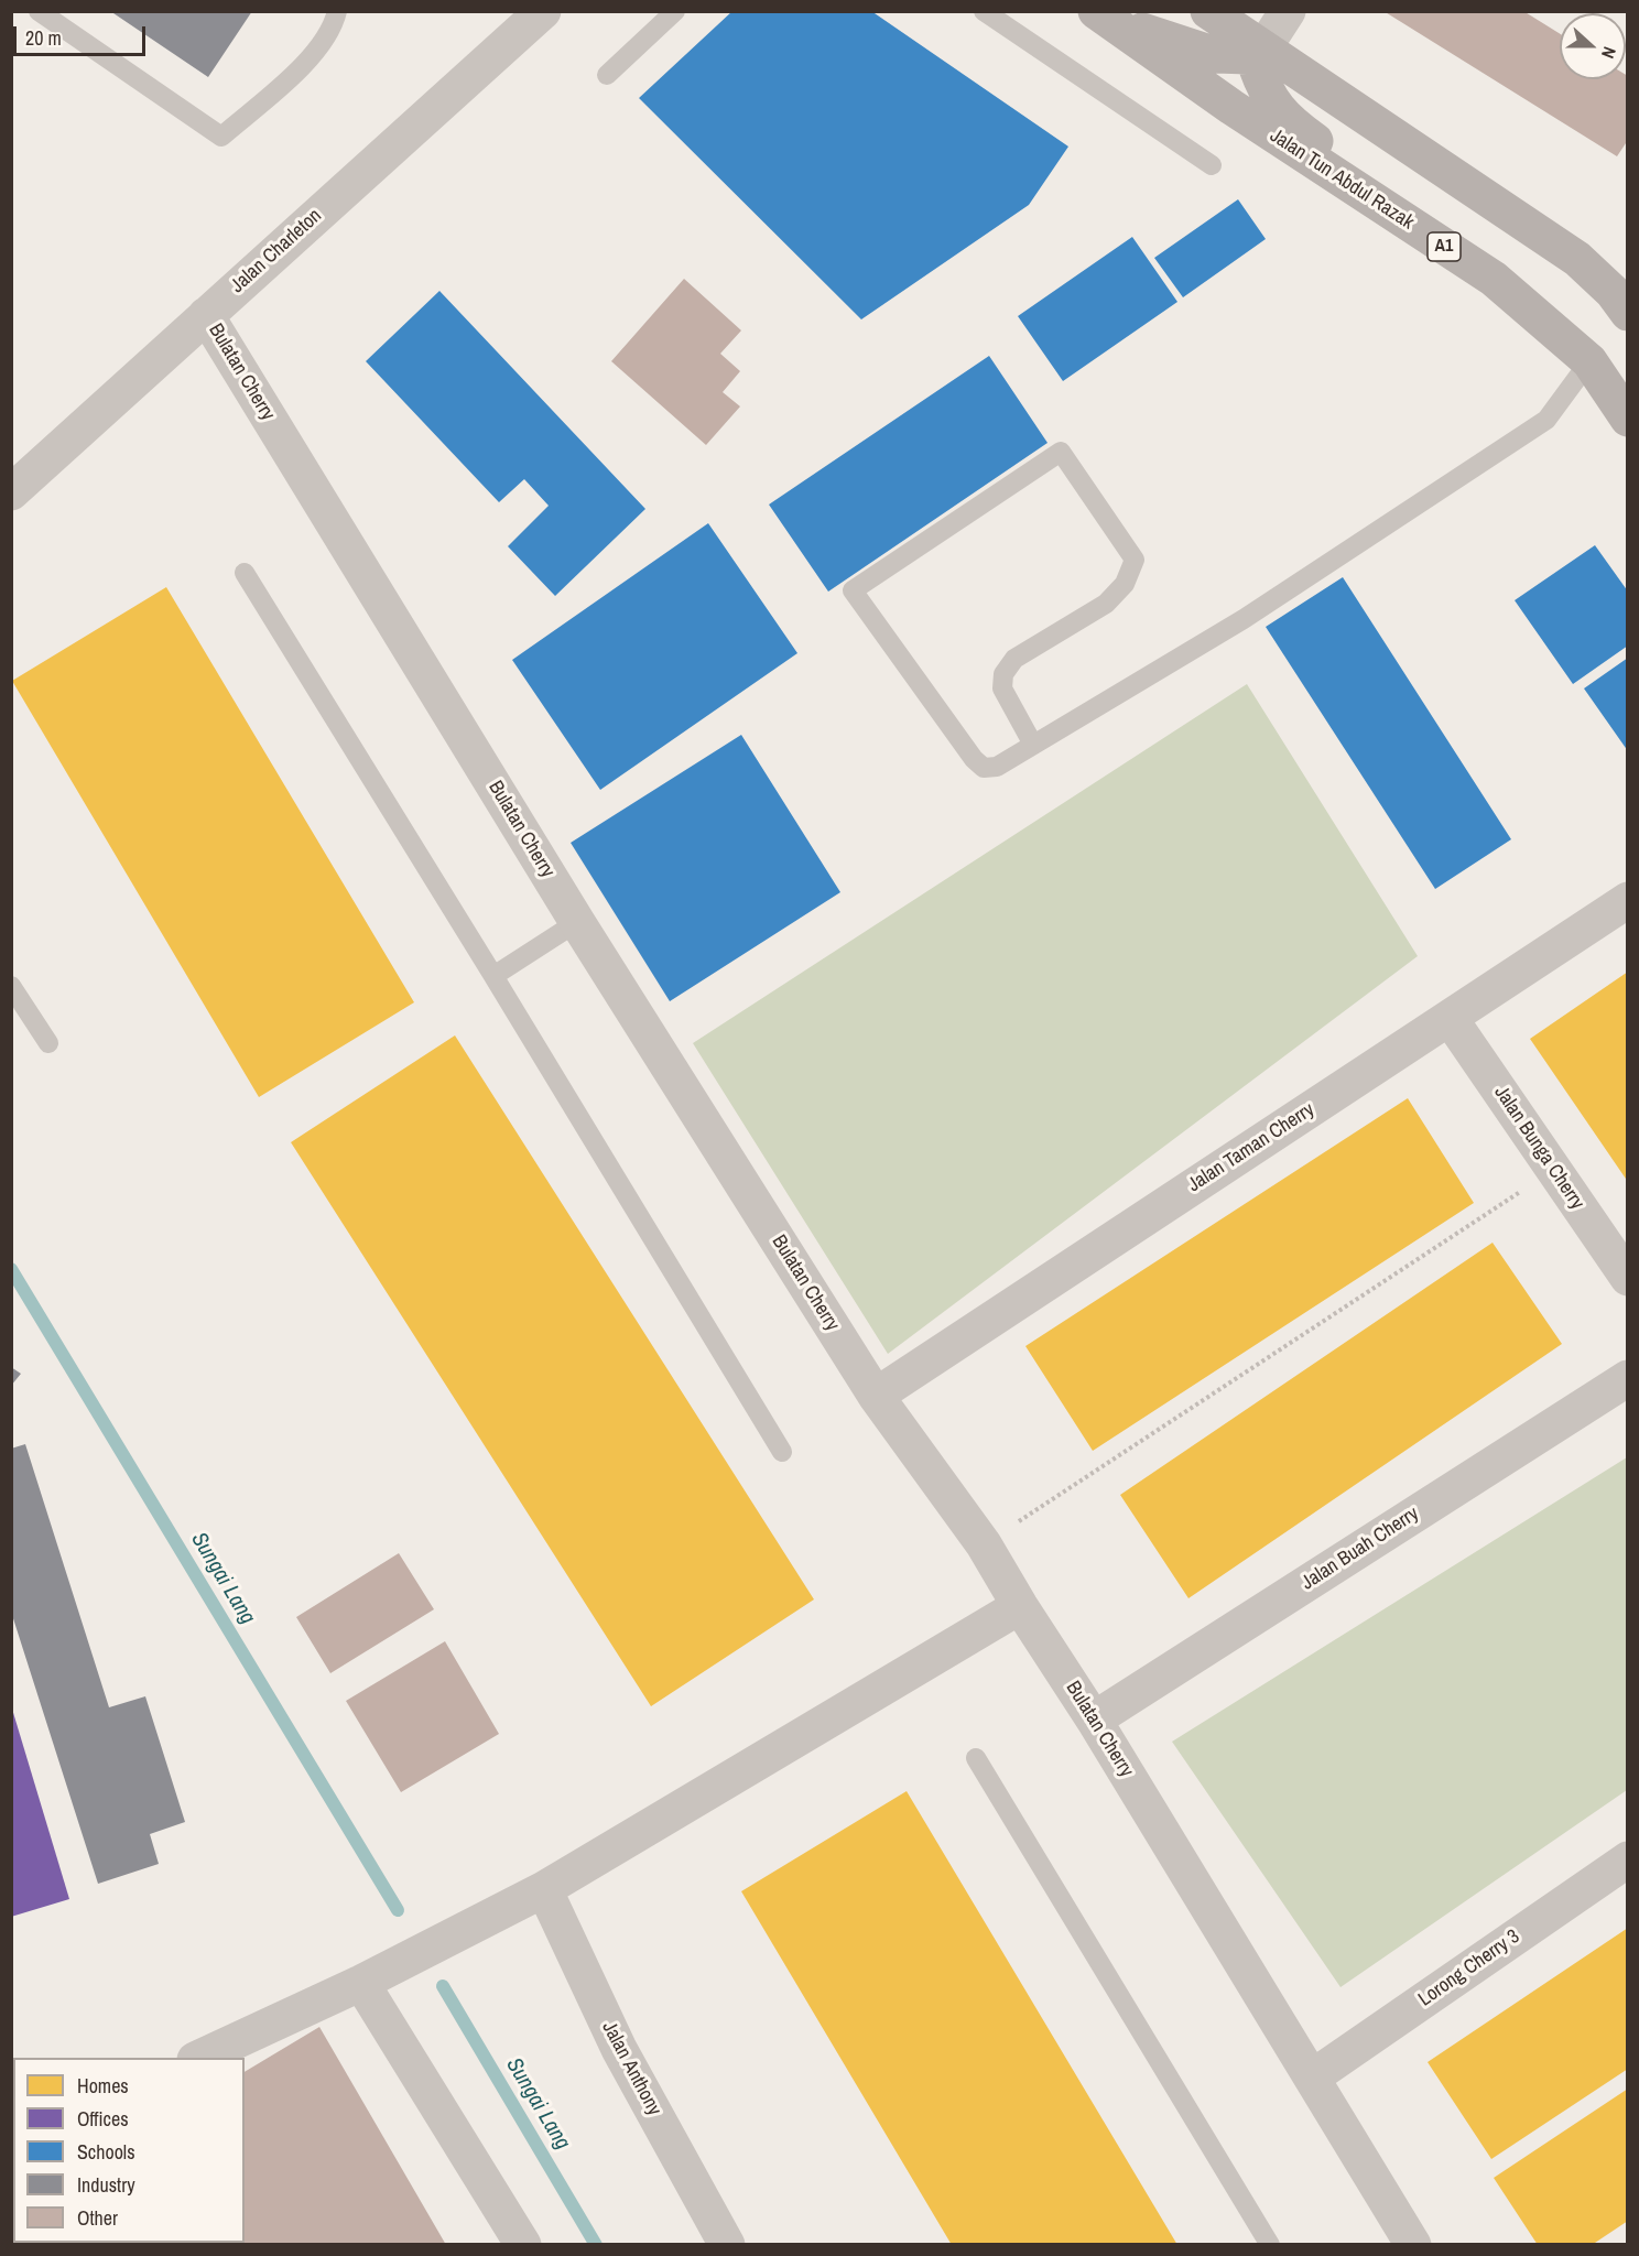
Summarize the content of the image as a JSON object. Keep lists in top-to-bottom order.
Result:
{
  "streets": {
    "main road": ["Jalan Tun Abdul Razak", "A1"],
    "street": [
      "Jalan Charleton",
      "Bulatan Cherry",
      "Jalan Taman Cherry",
      "Jalan Bunga Cherry",
      "Jalan Buah Cherry",
      "Lorong Cherry 3",
      "Jalan Anthony"
    ]
  },
  "crossings": [
    ["Jalan Charleton", "Bulatan Cherry"],
    ["Bulatan Cherry", "Jalan Taman Cherry"],
    ["Bulatan Cherry", "Jalan Buah Cherry"],
    ["Bulatan Cherry", "Lorong Cherry 3"],
    ["Jalan Taman Cherry", "Jalan Bunga Cherry"]
  ],
  "water": ["Sungai Lang"],
  "legend": [
    "Homes",
    "Offices",
    "Schools",
    "Industry",
    "Other"
  ],
  "scale_bar": "20 m",
  "north": "right"
}
